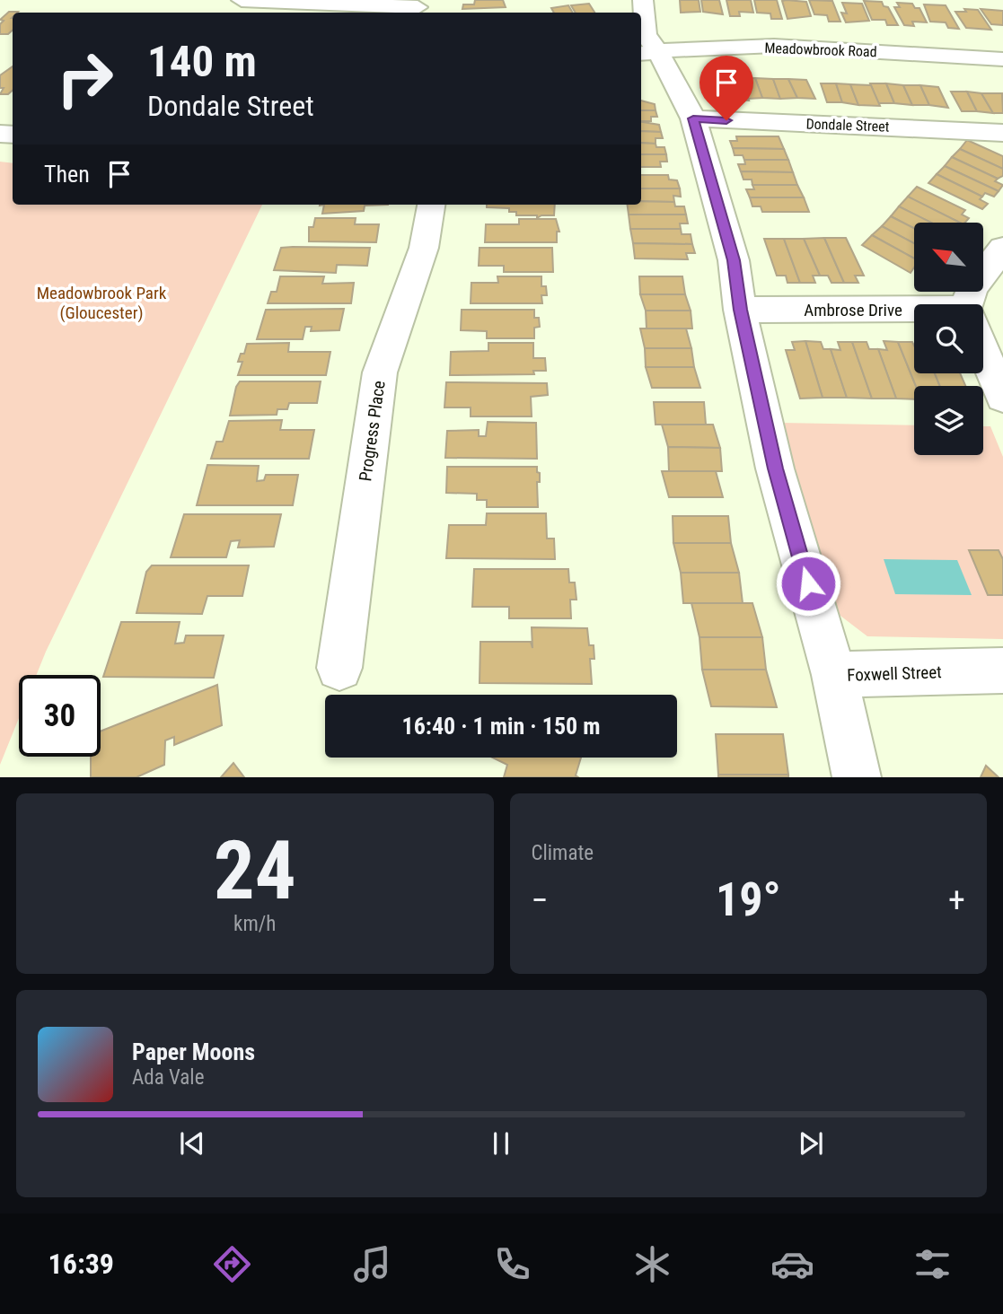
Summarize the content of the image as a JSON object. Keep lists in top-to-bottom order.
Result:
{
  "streets": {
    "street": [
      "Meadowbrook Road",
      "Dondale Street",
      "Ambrose Drive",
      "Progress Place",
      "Foxwell Street"
    ]
  },
  "crossings": [
    ["Meadowbrook Road", "Foxwell Street"],
    ["Dondale Street", "Foxwell Street"],
    ["Ambrose Drive", "Foxwell Street"]
  ],
  "parks": ["Meadowbrook Park (Gloucester)"],
  "north": "top left",
  "page": {
    "turn": ["140 m", "Dondale Street"],
    "then": "Then",
    "limit": "30",
    "trip": "16:40 · 1 min · 150 m",
    "tile": [
      ["24", "km/h"],
      "Climate"
    ],
    "heat": ["−", "19°", "+"],
    "song": ["Paper Moons", "Ada Vale"],
    "tabs": "16:39"
  }
}
